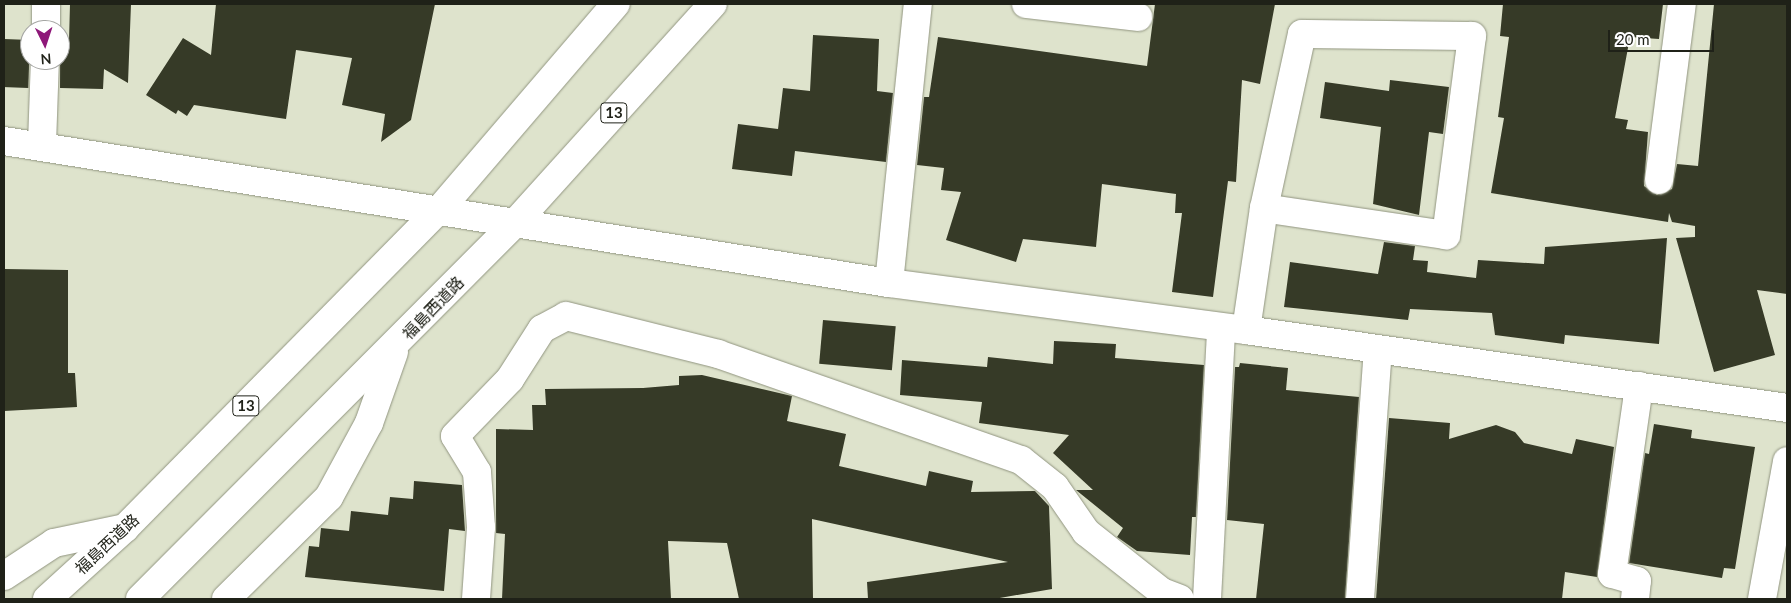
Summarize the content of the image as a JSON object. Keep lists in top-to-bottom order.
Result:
{
  "streets": {
    "main road": ["13", "福島西道路"]
  },
  "scale_bar": "20 m",
  "north": "bottom"
}
